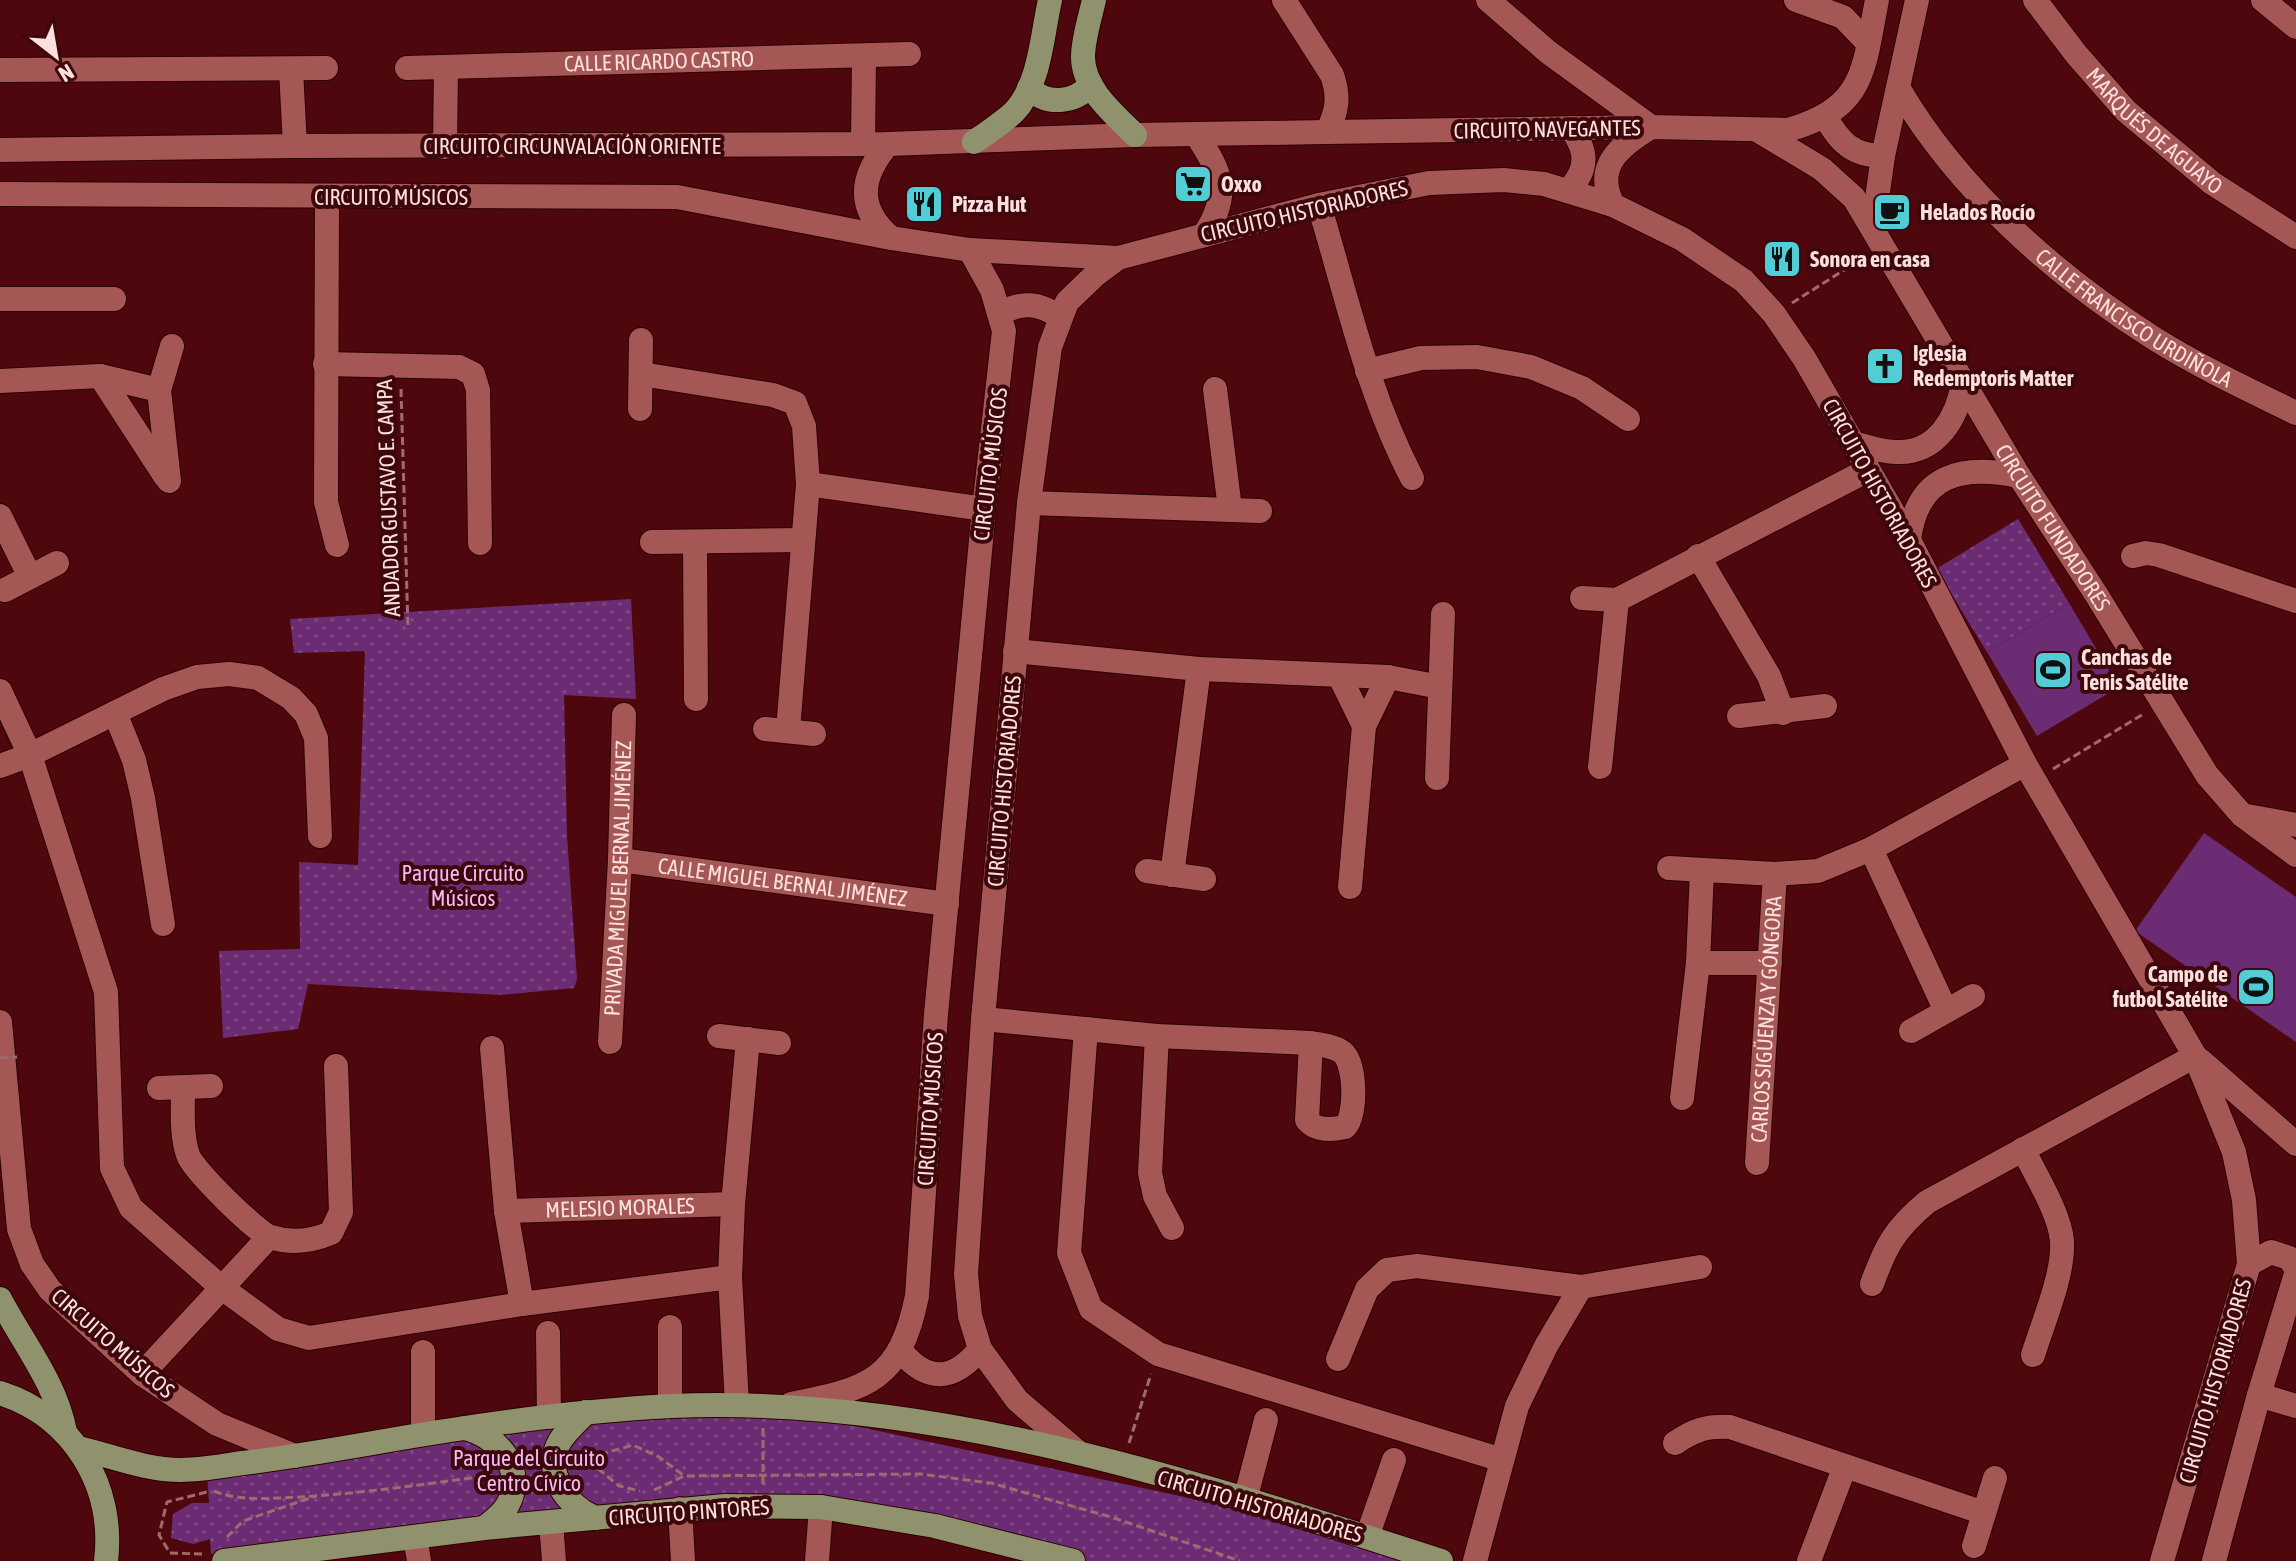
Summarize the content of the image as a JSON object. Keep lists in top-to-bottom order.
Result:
{
  "streets": {
    "main road": ["CIRCUITO MÚSICOS", "CIRCUITO HISTORIADORES", "CIRCUITO PINTORES"],
    "street": [
      "CALLE RICARDO CASTRO",
      "MARQUÉS DE AGUAYO",
      "CIRCUITO NAVEGANTES",
      "CIRCUITO CIRCUNVALACIÓN ORIENTE",
      "CALLE FRANCISCO URDIÑOLA",
      "CIRCUITO FUNDADORES",
      "PRIVADA MIGUEL BERNAL JIMÉNEZ",
      "CALLE MIGUEL BERNAL JIMÉNEZ",
      "CARLOS SIGÜENZA Y GÓNGORA",
      "MELESIO MORALES"
    ],
    "path": ["ANDADOR GUSTAVO E. CAMPA"]
  },
  "crossings": [
    ["CIRCUITO NAVEGANTES", "CIRCUITO CIRCUNVALACIÓN ORIENTE"],
    ["CIRCUITO NAVEGANTES", "CIRCUITO FUNDADORES"],
    ["CIRCUITO MÚSICOS", "CIRCUITO HISTORIADORES"],
    ["CIRCUITO MÚSICOS", "CALLE MIGUEL BERNAL JIMÉNEZ"],
    ["PRIVADA MIGUEL BERNAL JIMÉNEZ", "CALLE MIGUEL BERNAL JIMÉNEZ"]
  ],
  "parks": ["Parque Circuito Músicos", "Parque del Circuito Centro Cívico"],
  "places": {
    "supermarket": ["Oxxo"],
    "restaurant": ["Pizza Hut", "Sonora en casa"],
    "cafe": ["Helados Rocío"],
    "church": ["Iglesia Redemptoris Matter"],
    "sports": ["Canchas de Tenis Satélite", "Campo de futbol Satélite"]
  },
  "north": "bottom right"
}
